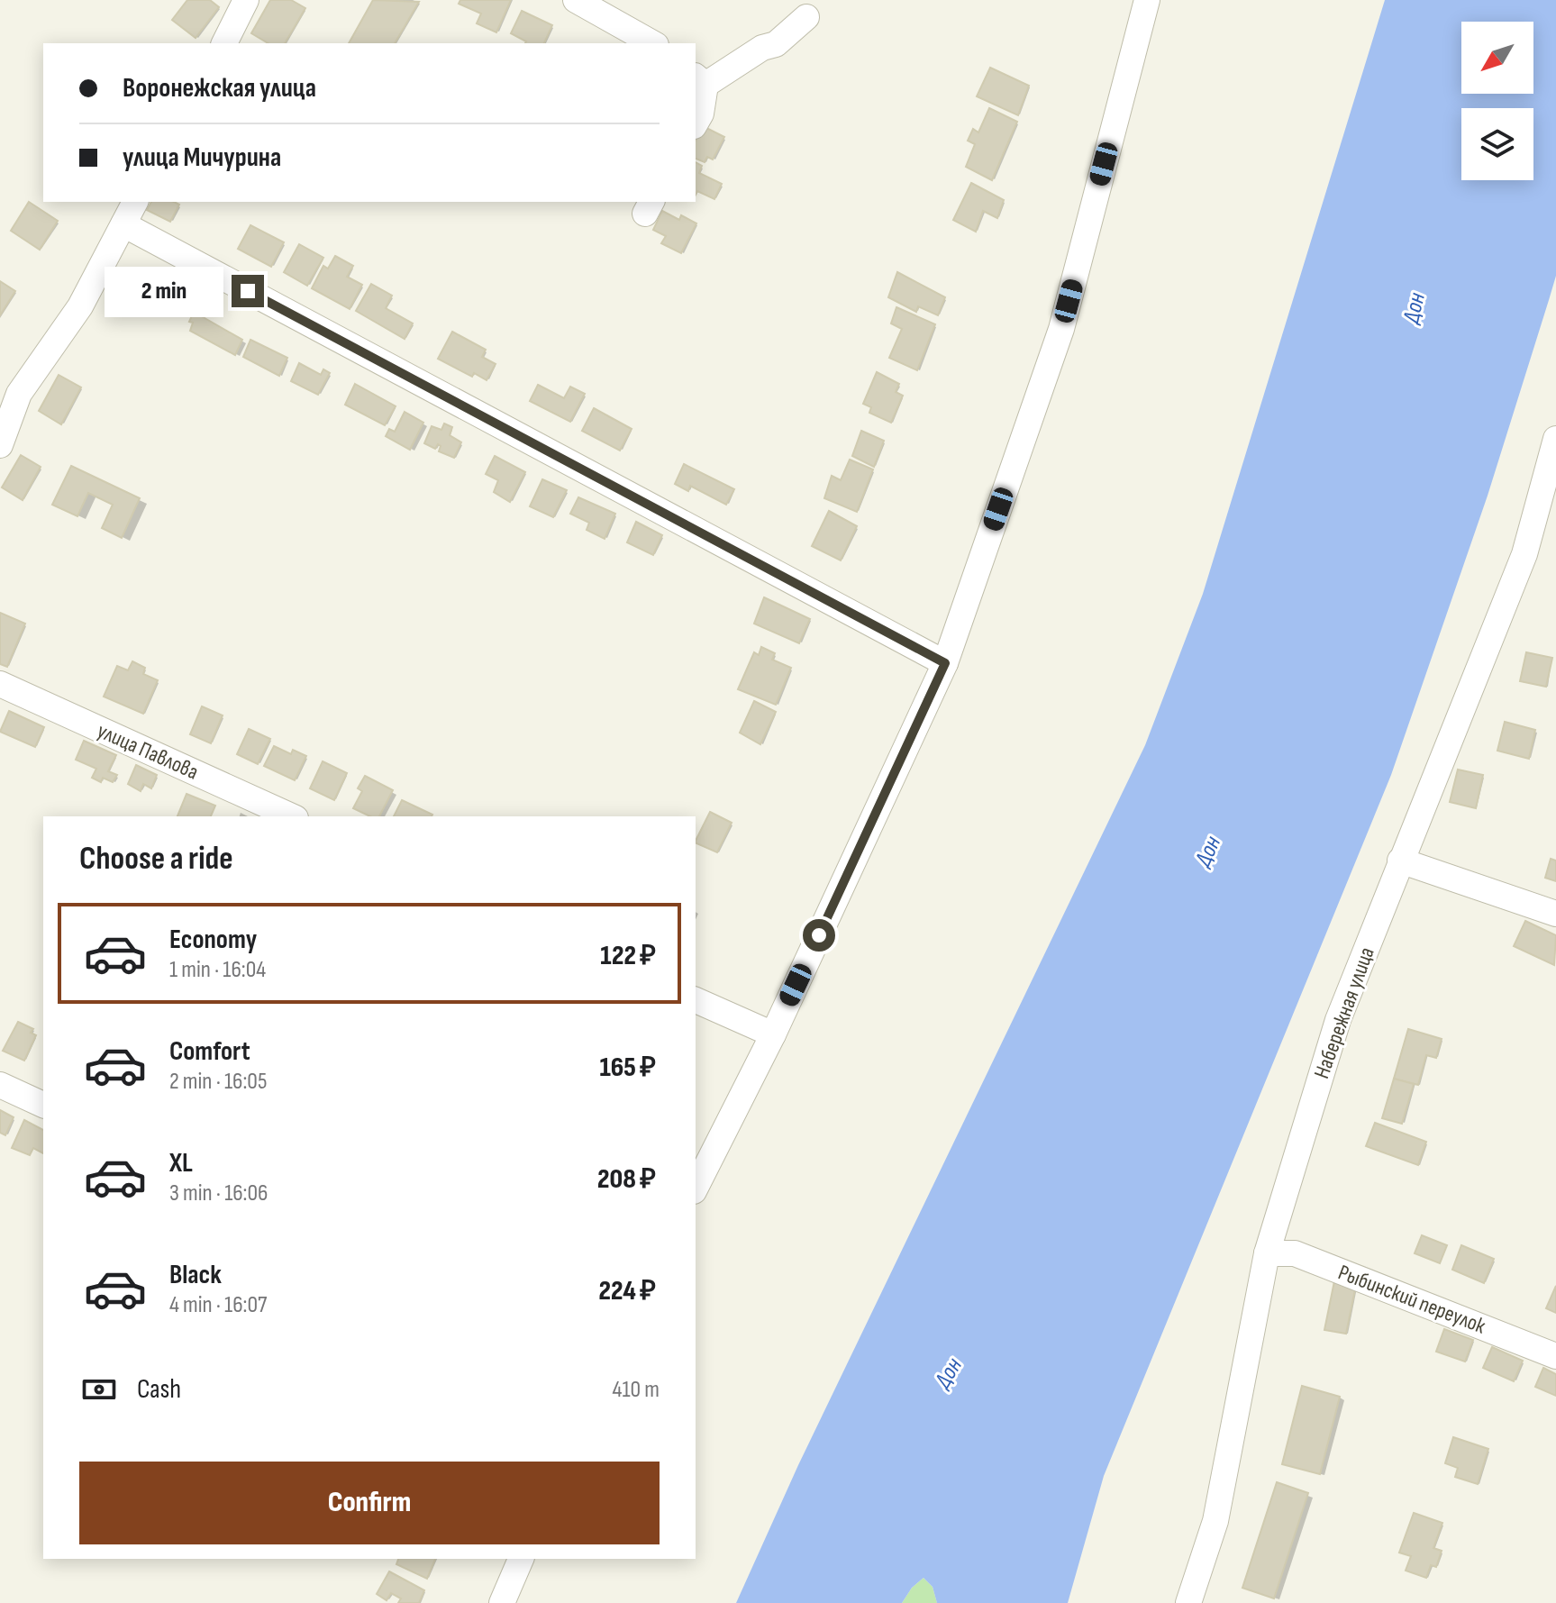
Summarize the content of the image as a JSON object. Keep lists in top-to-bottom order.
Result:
{
  "streets": {
    "street": ["улица Павлова", "Набережная улица", "Рыбинский переулок"]
  },
  "crossings": [
    ["Набережная улица", "Рыбинский переулок"]
  ],
  "water": ["Дон"],
  "north": "bottom left",
  "page": {
    "banner": ["Воронежская улица", "улица Мичурина"],
    "bubble": "2 min",
    "heading": "Choose a ride",
    "list": [
      {
        "name": "Economy",
        "note": "1 min · 16:04",
        "value": "122 ₽"
      },
      {
        "name": "Comfort",
        "note": "2 min · 16:05",
        "value": "165 ₽"
      },
      {
        "name": "XL",
        "note": "3 min · 16:06",
        "value": "208 ₽"
      },
      {
        "name": "Black",
        "note": "4 min · 16:07",
        "value": "224 ₽"
      }
    ],
    "pay": ["Cash", "410 m"],
    "buttons": "Confirm"
  }
}
